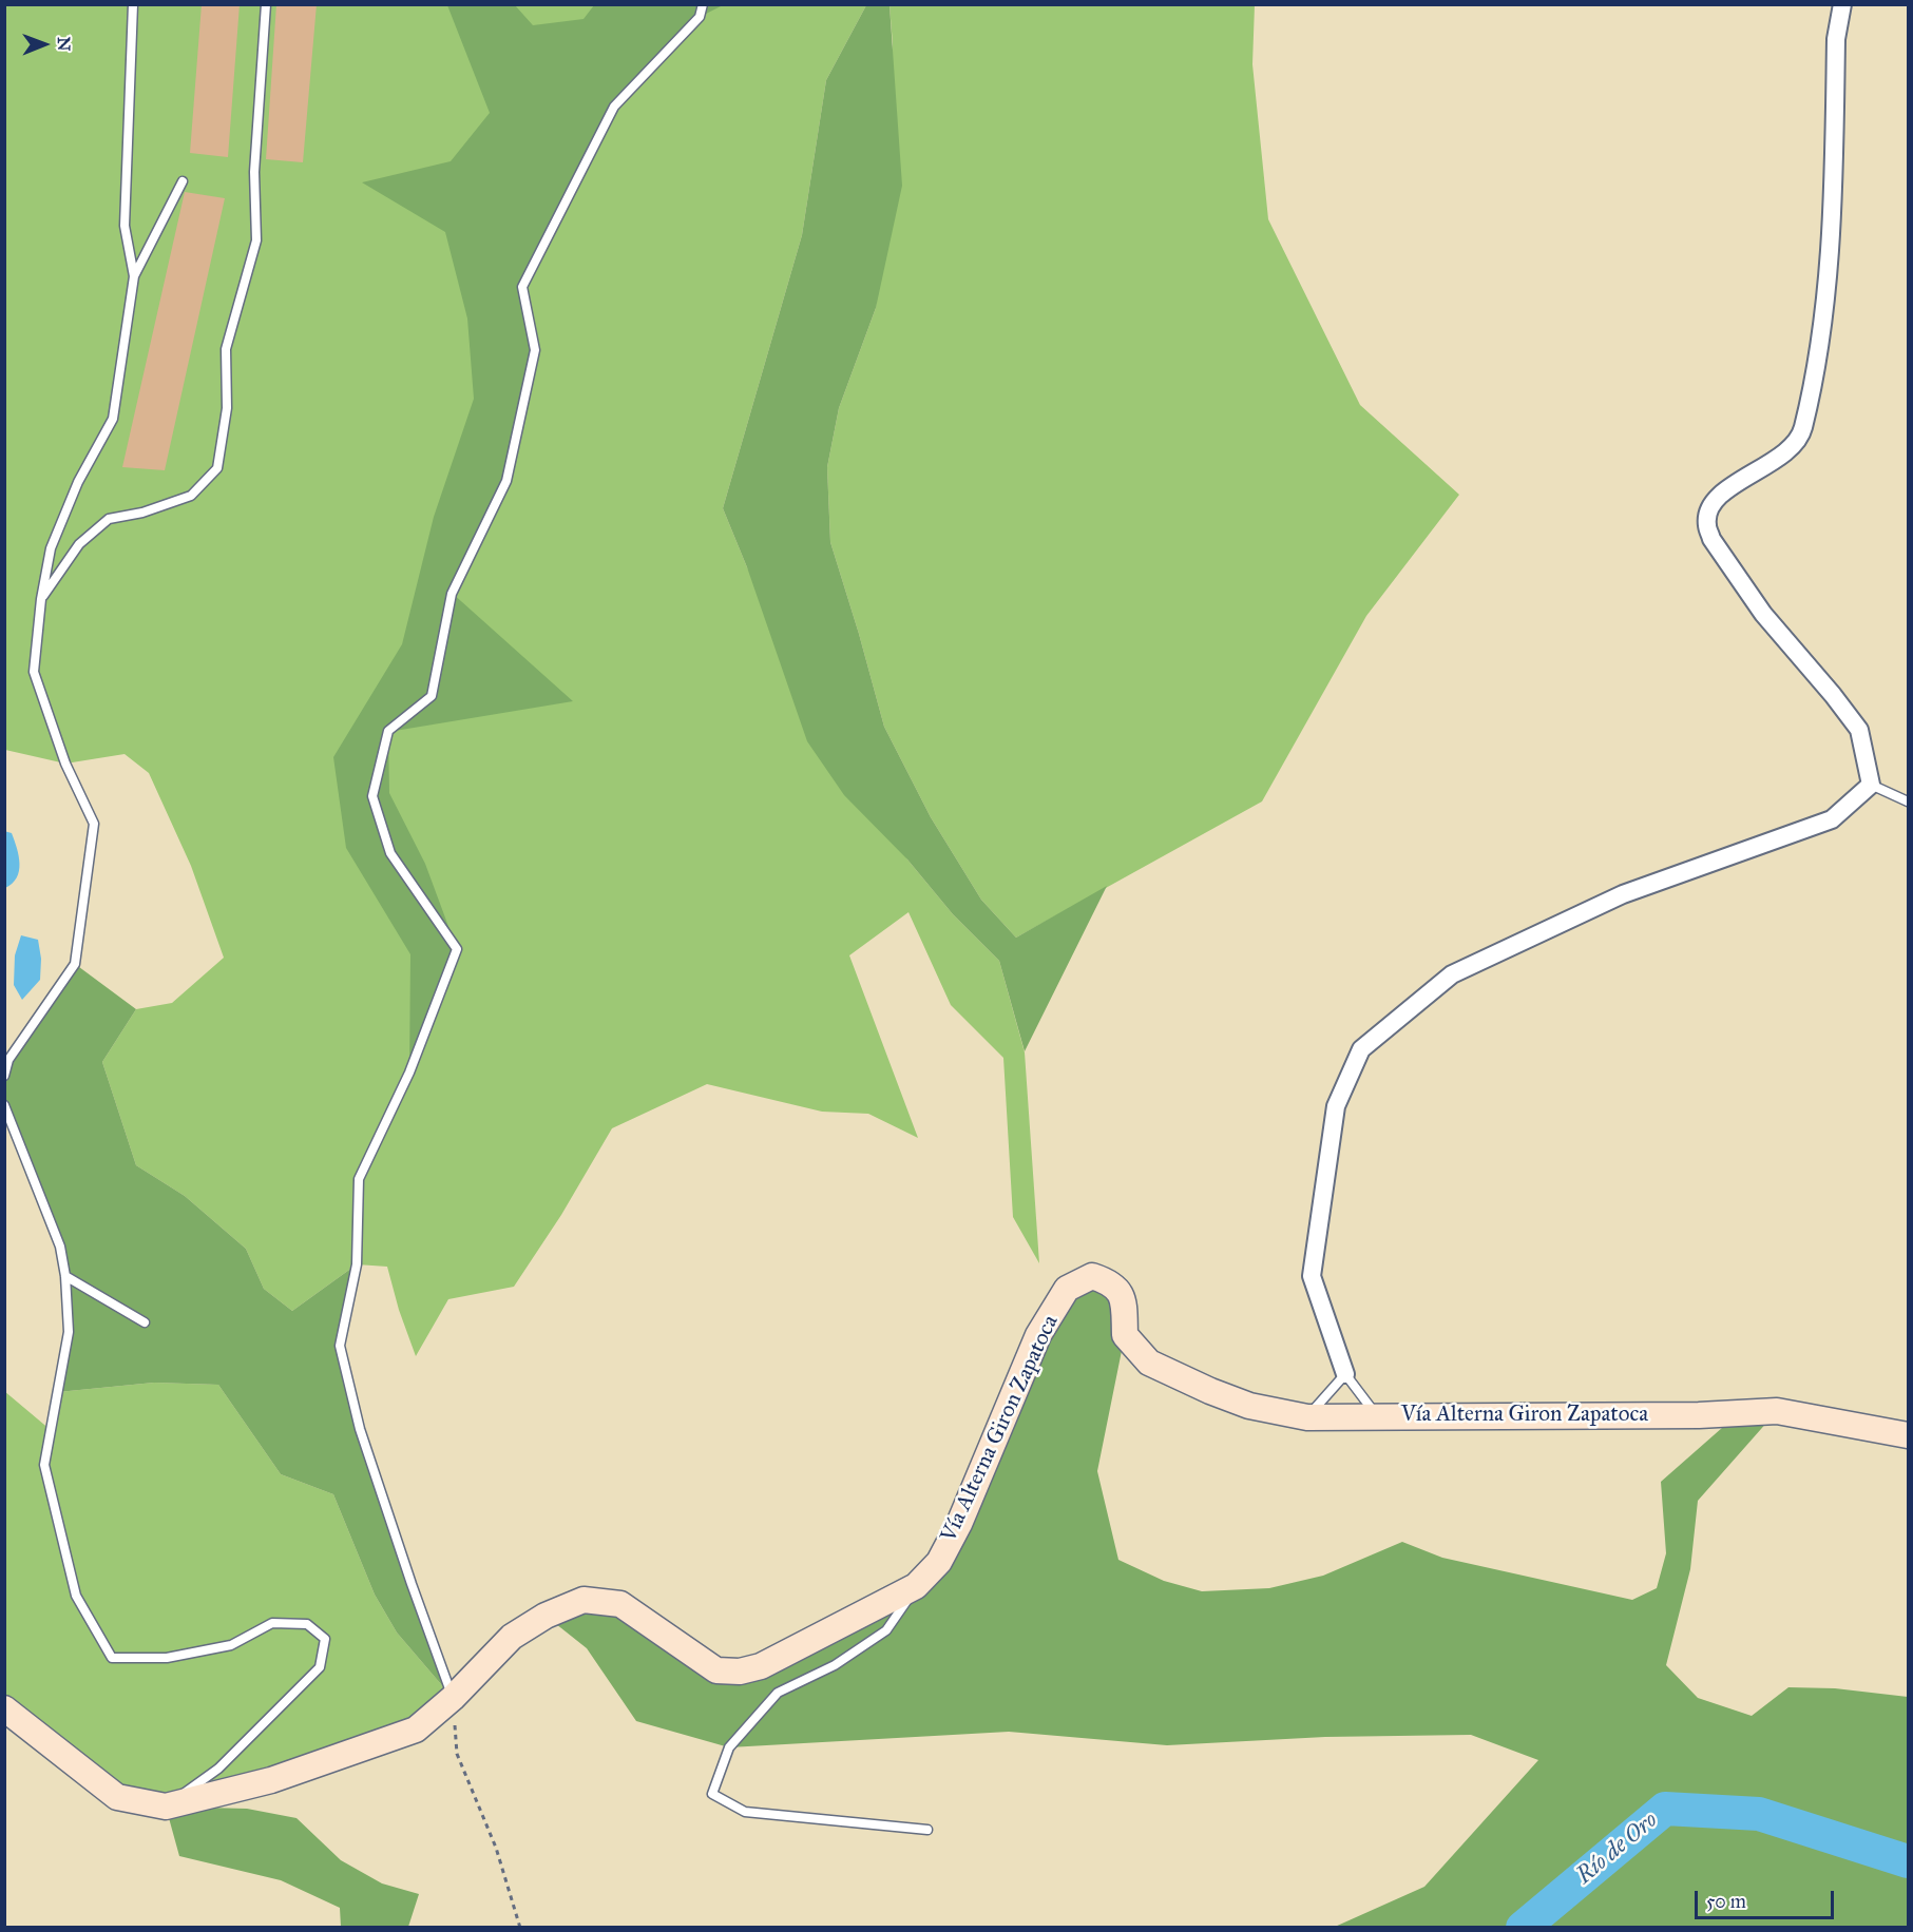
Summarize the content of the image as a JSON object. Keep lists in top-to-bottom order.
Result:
{
  "streets": {
    "street": ["Vía Alterna Giron Zapatoca"]
  },
  "water": ["Río de Oro"],
  "scale_bar": "50 m",
  "north": "right"
}
